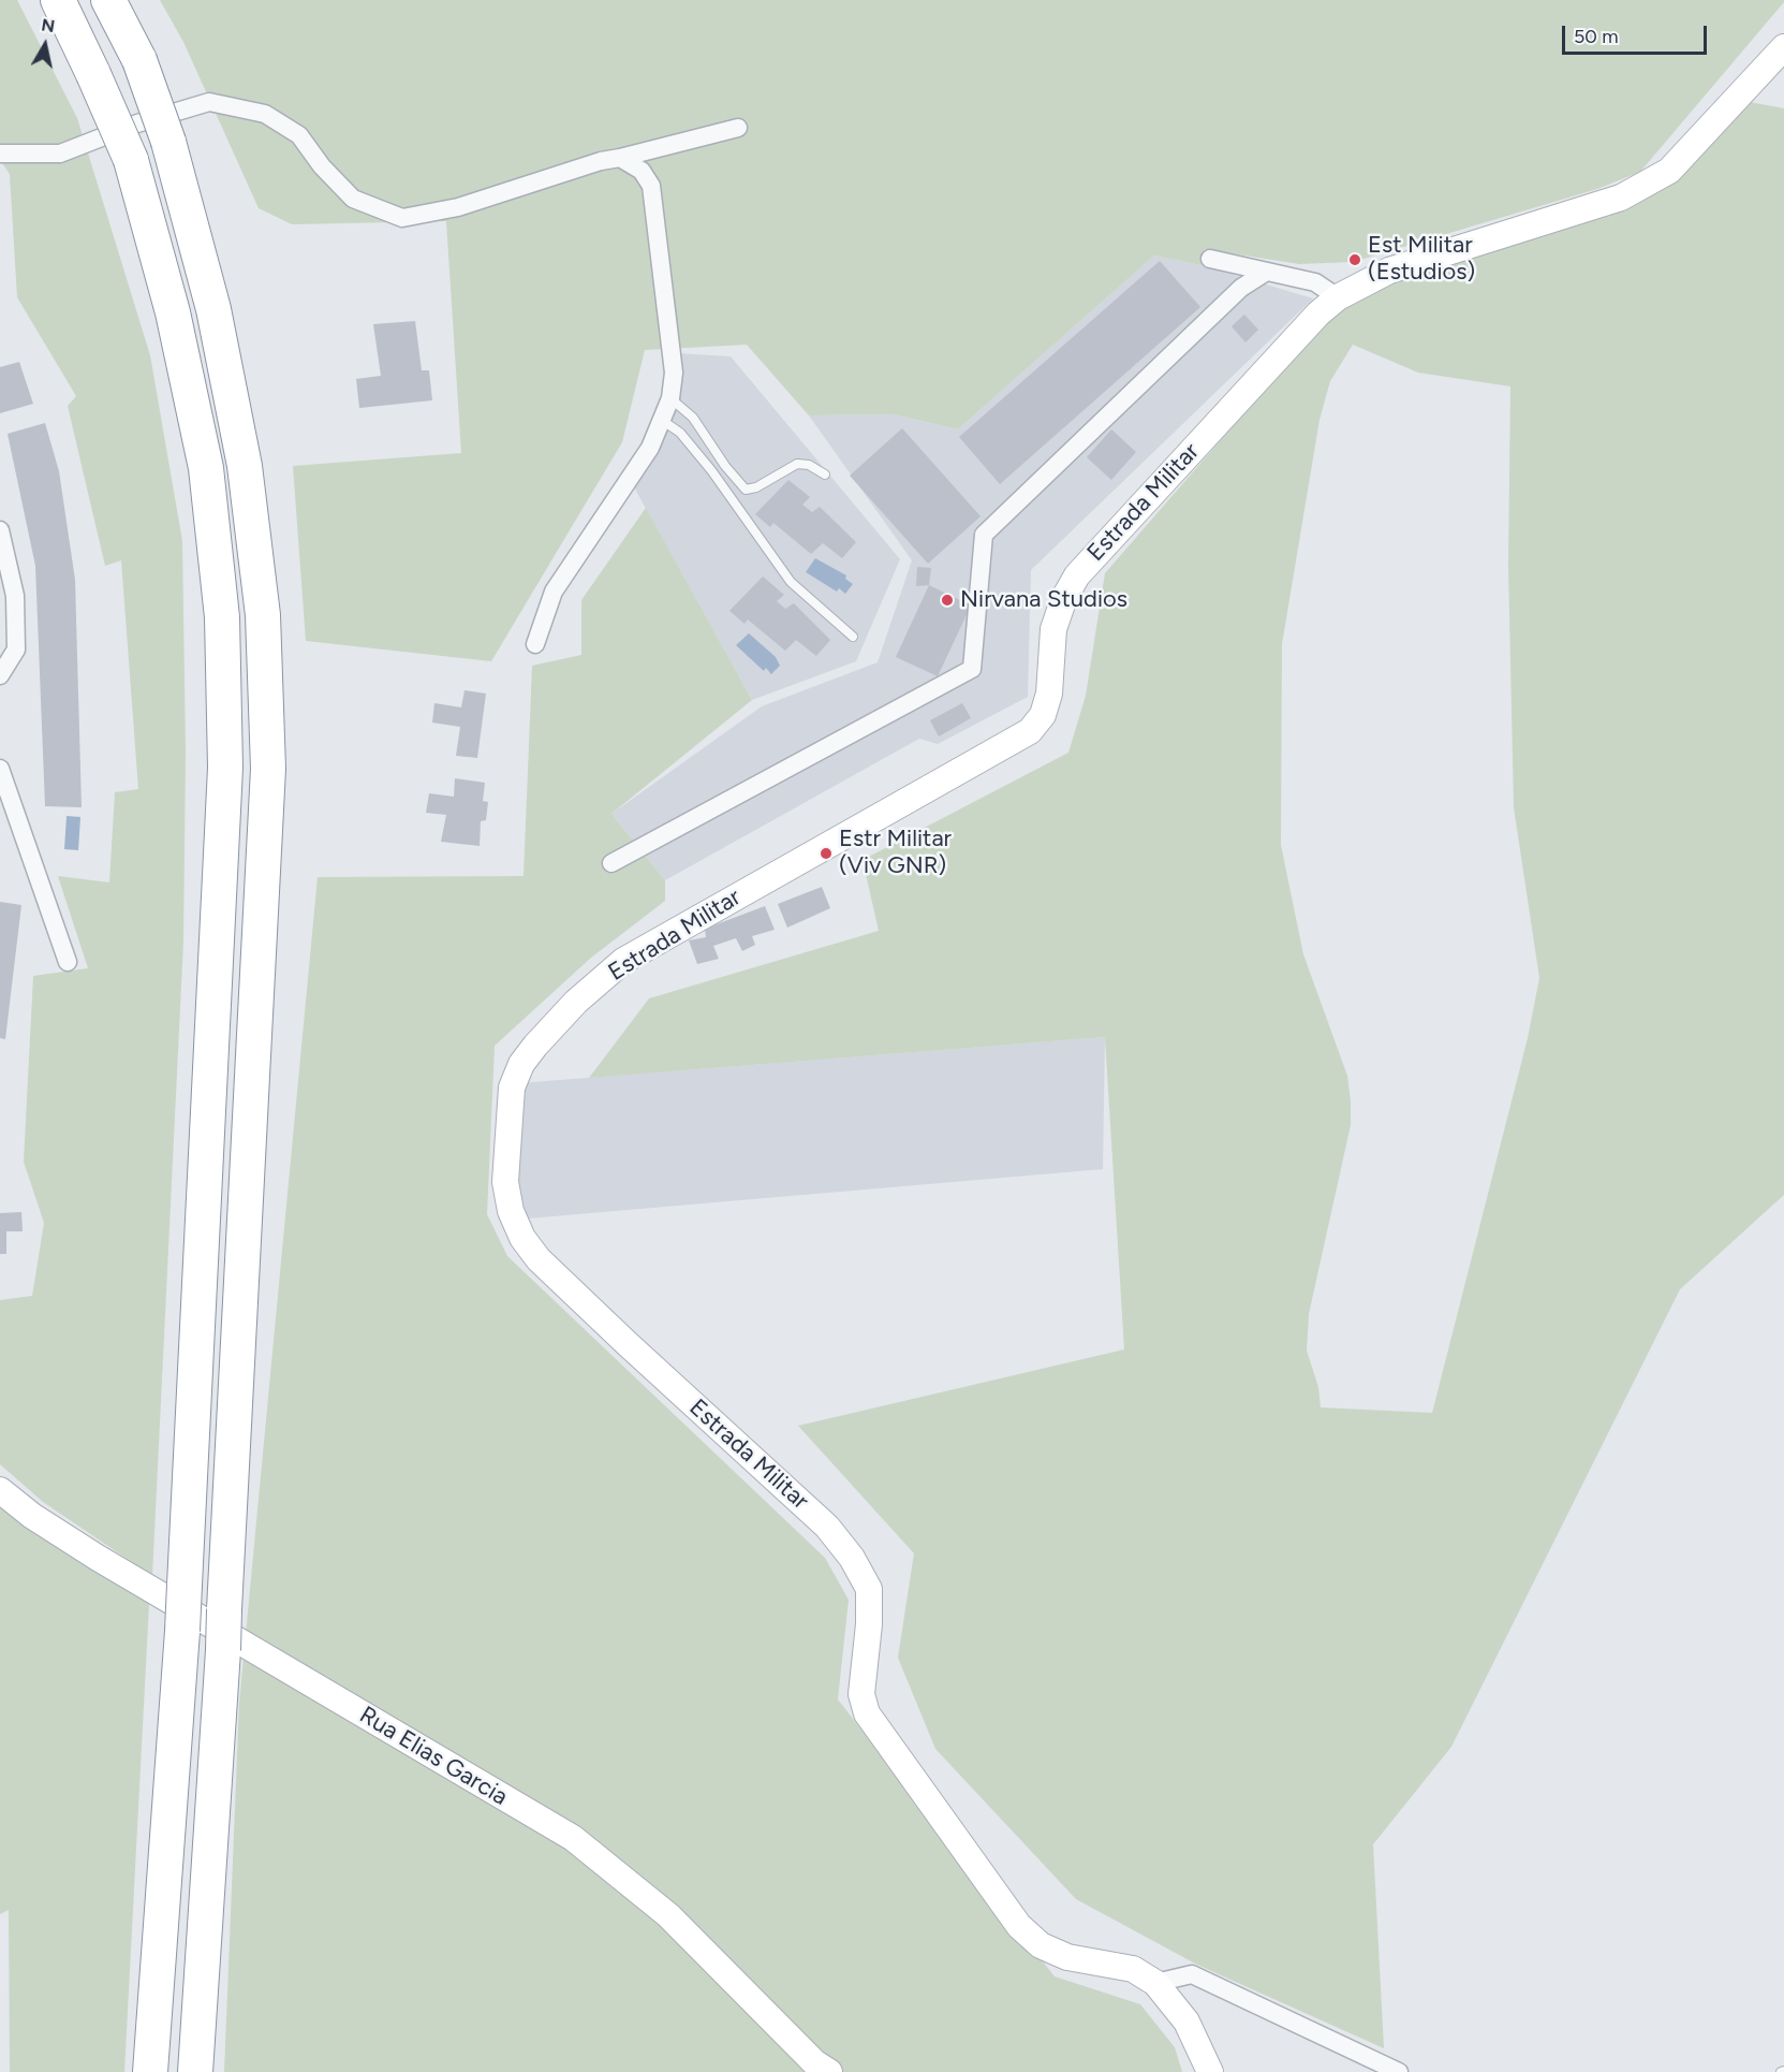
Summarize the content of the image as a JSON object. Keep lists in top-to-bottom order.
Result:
{
  "streets": {
    "street": ["Estrada Militar", "Rua Elias Garcia"]
  },
  "places": ["Est Militar (Estudios)", "Nirvana Studios", "Estr Militar (Viv GNR)"],
  "scale_bar": "50 m",
  "north": "top"
}
